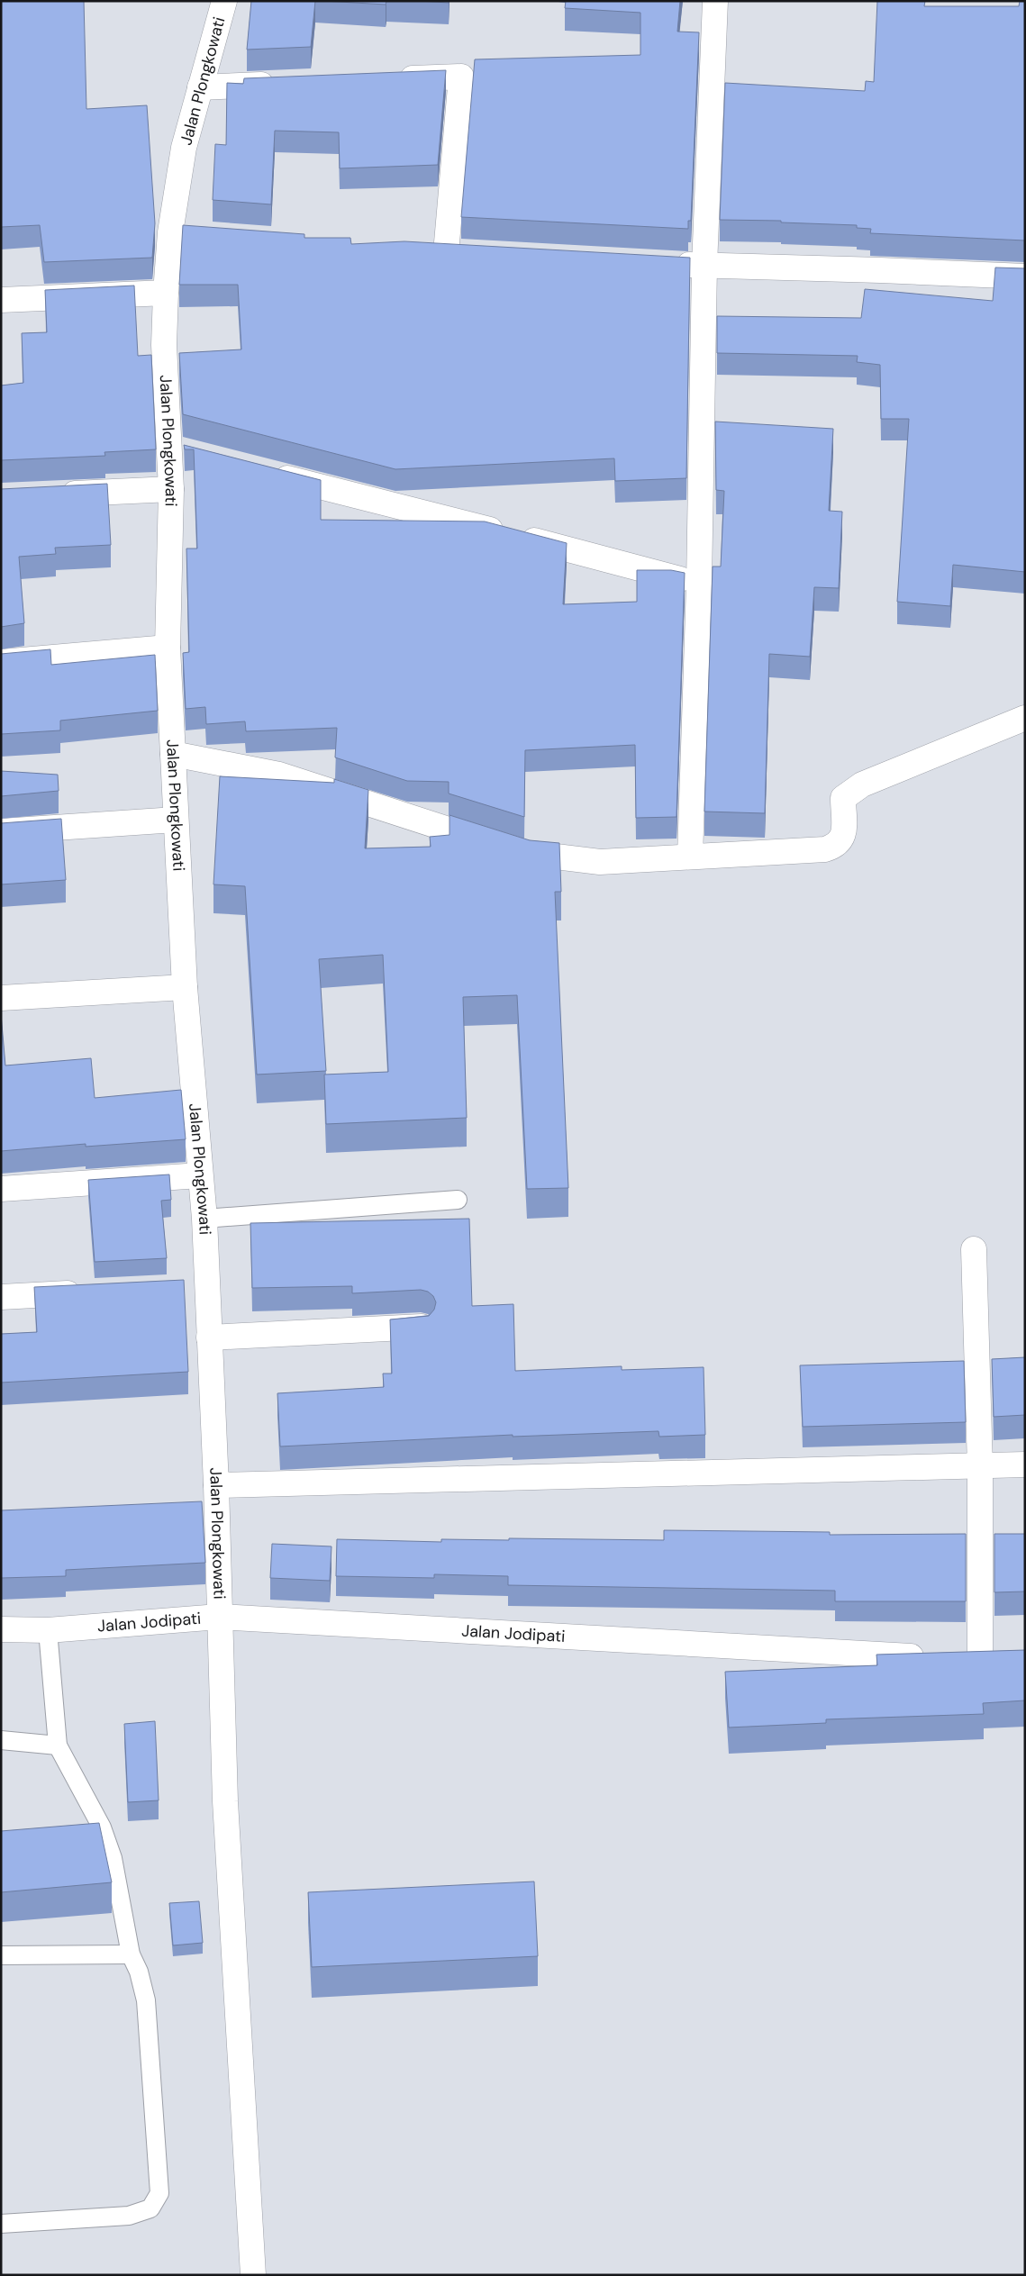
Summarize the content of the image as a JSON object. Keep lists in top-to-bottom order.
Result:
{
  "streets": {
    "street": ["Jalan Plongkowati", "Jalan Jodipati"]
  },
  "crossings": [
    ["Jalan Plongkowati", "Jalan Jodipati"]
  ]
}
